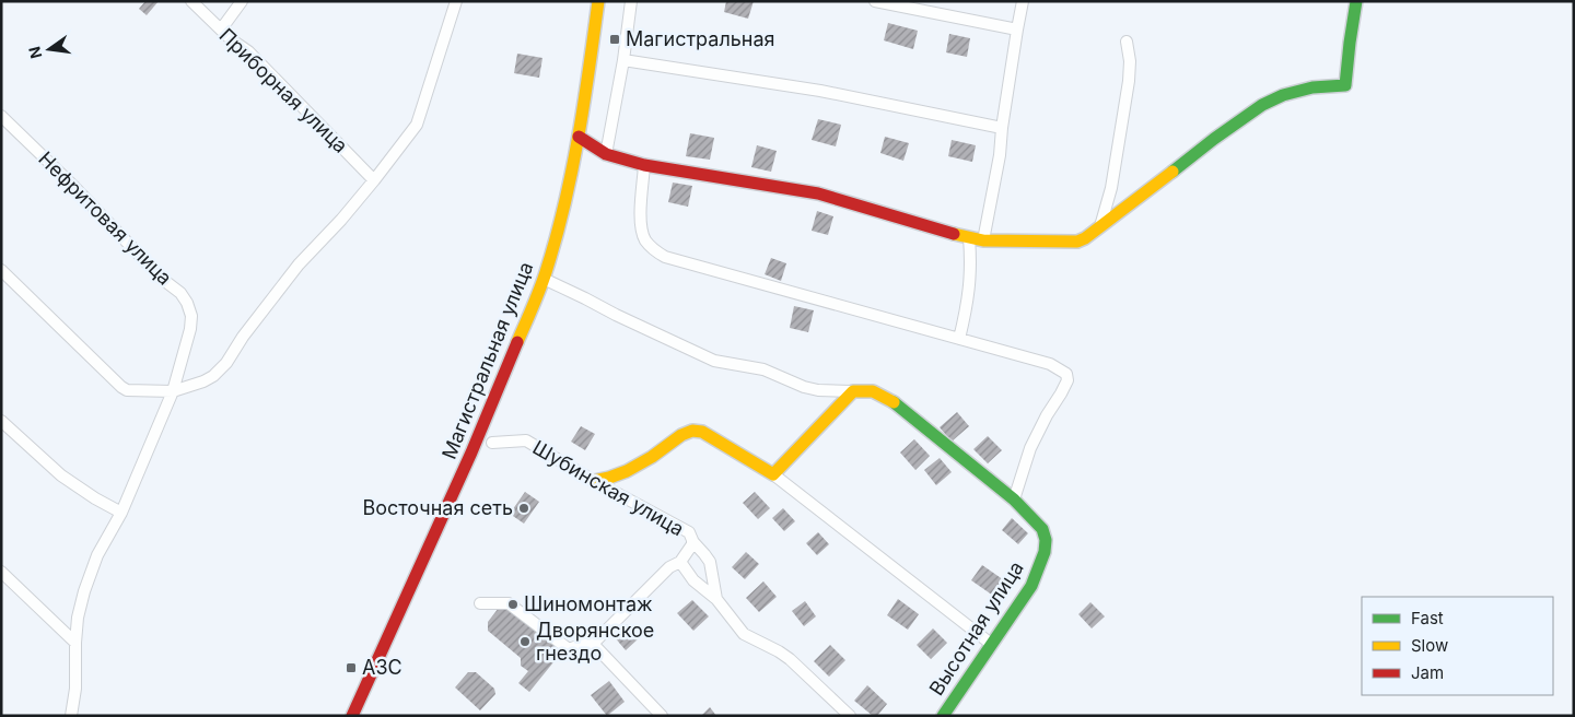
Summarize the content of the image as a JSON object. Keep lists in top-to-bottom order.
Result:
{
  "streets": {
    "main road": ["Магистральная улица", "Высотная улица"],
    "street": ["Приборная улица", "Нефритовая улица", "Шубинская улица"]
  },
  "places": {
    "transit": ["Магистральная", "АЗС"],
    "other": ["Восточная сеть", "Шиномонтаж", "Дворянское гнездо"]
  },
  "legend": ["Fast", "Slow", "Jam"],
  "north": "left"
}
